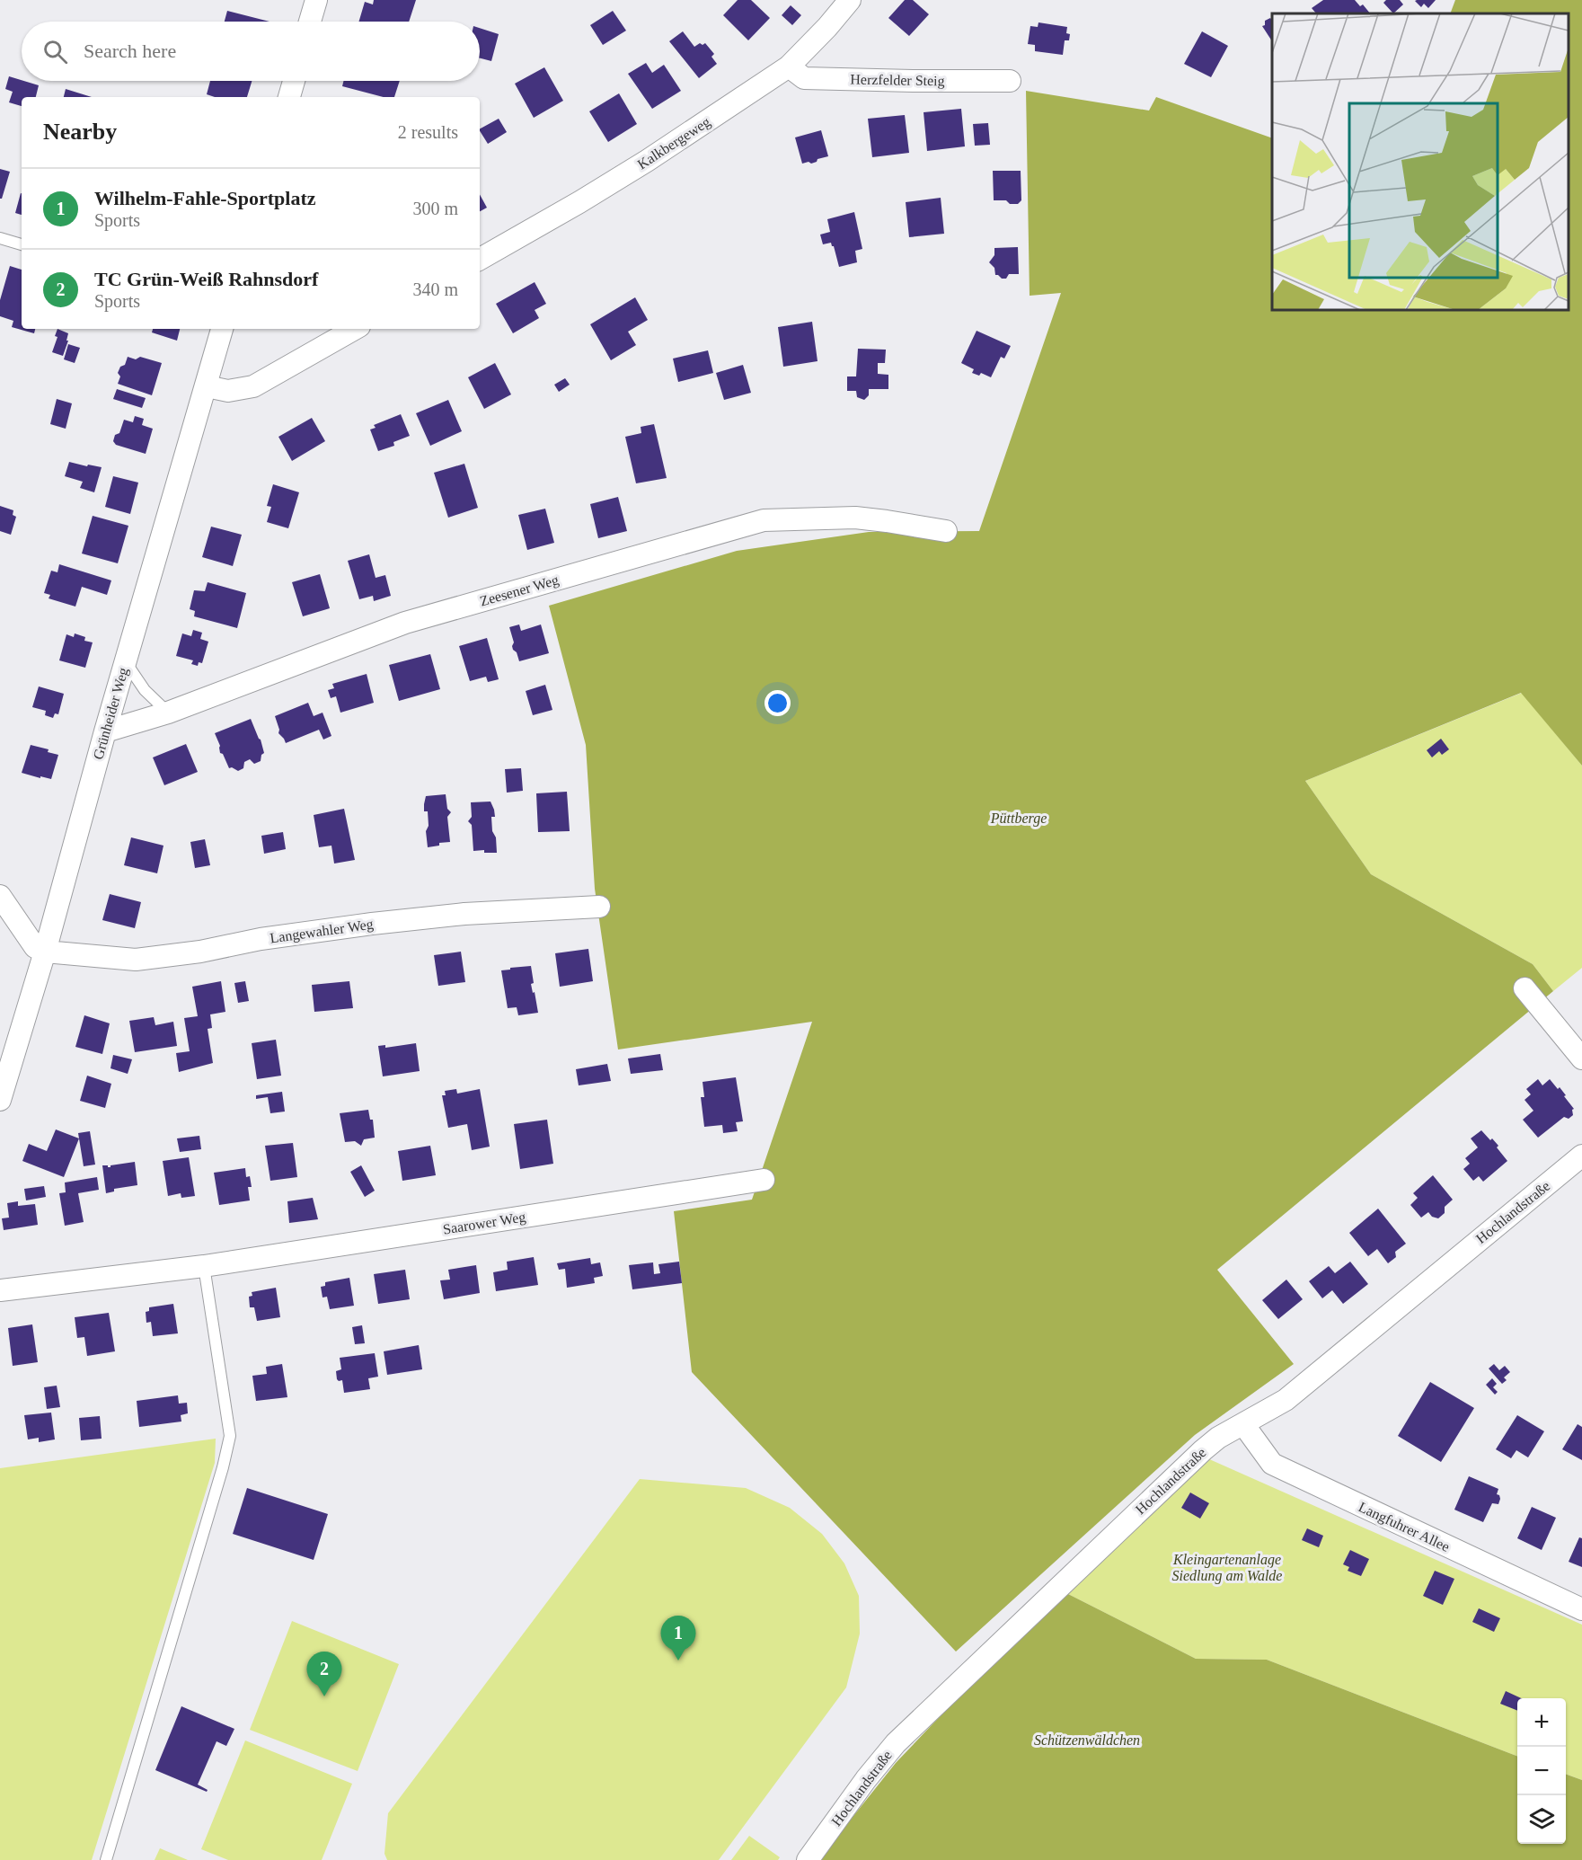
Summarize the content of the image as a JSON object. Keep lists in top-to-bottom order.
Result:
{
  "streets": {
    "street": [
      "Herzfelder Steig",
      "Kalkbergeweg",
      "Zeesener Weg",
      "Grünheider Weg",
      "Langewahler Weg",
      "Hochlandstraße",
      "Saarower Weg",
      "Langfuhrer Allee"
    ]
  },
  "crossings": [
    ["Herzfelder Steig", "Kalkbergeweg"],
    ["Zeesener Weg", "Grünheider Weg"],
    ["Grünheider Weg", "Langewahler Weg"],
    ["Hochlandstraße", "Langfuhrer Allee"]
  ],
  "parks": ["Püttberge", "Kleingartenanlage Siedlung am Walde", "Schützenwäldchen"],
  "page": {
    "search": "Search here",
    "heading": ["Nearby", "2 results"],
    "list": [
      {
        "mark": "1",
        "name": "Wilhelm-Fahle-Sportplatz",
        "note": "Sports",
        "value": "300 m"
      },
      {
        "mark": "2",
        "name": "TC Grün-Weiß Rahnsdorf",
        "note": "Sports",
        "value": "340 m"
      }
    ],
    "pins": ["1", "2"],
    "map_buttons": ["+", "−"]
  }
}
